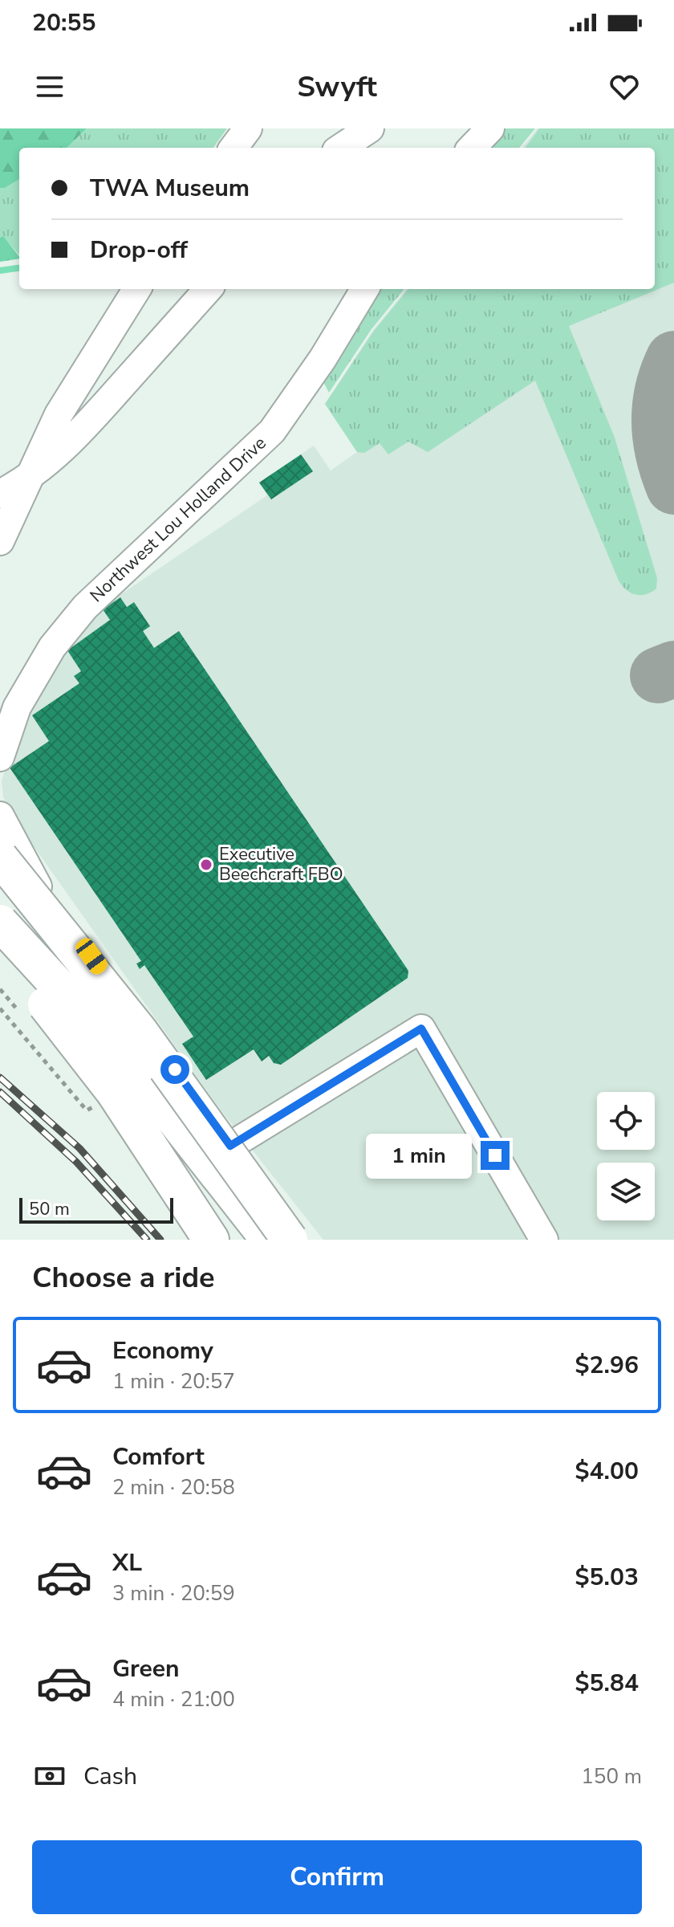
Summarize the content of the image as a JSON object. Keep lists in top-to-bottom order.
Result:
{
  "streets": {
    "street": ["Northwest Lou Holland Drive"]
  },
  "places": ["Executive Beechcraft FBO"],
  "scale_bar": "50 m",
  "page": {
    "status": "20:55",
    "header": "Swyft",
    "banner": ["TWA Museum", "Drop-off"],
    "bubble": "1 min",
    "scale": "50 m",
    "heading": "Choose a ride",
    "list": [
      {
        "name": "Economy",
        "note": "1 min · 20:57",
        "value": "$2.96"
      },
      {
        "name": "Comfort",
        "note": "2 min · 20:58",
        "value": "$4.00"
      },
      {
        "name": "XL",
        "note": "3 min · 20:59",
        "value": "$5.03"
      },
      {
        "name": "Green",
        "note": "4 min · 21:00",
        "value": "$5.84"
      }
    ],
    "pay": ["Cash", "150 m"],
    "buttons": "Confirm"
  }
}
